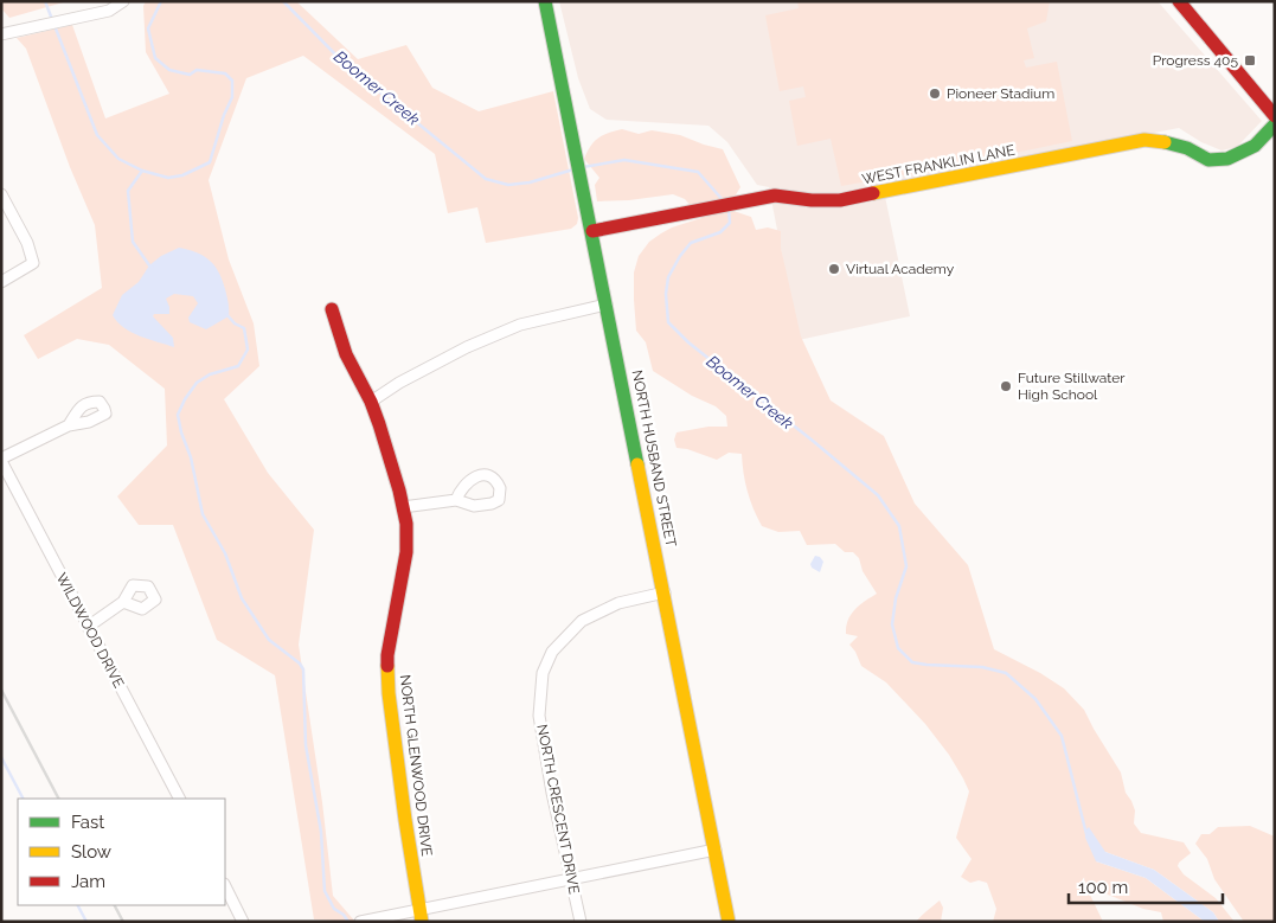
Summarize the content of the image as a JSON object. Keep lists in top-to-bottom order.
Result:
{
  "streets": {
    "street": [
      "WEST FRANKLIN LANE",
      "NORTH HUSBAND STREET",
      "WILDWOOD DRIVE",
      "NORTH GLENWOOD DRIVE",
      "NORTH CRESCENT DRIVE"
    ]
  },
  "crossings": [
    ["WEST FRANKLIN LANE", "NORTH HUSBAND STREET"],
    ["NORTH HUSBAND STREET", "NORTH CRESCENT DRIVE"]
  ],
  "water": ["Boomer Creek"],
  "places": {
    "transit": ["Progress 405"],
    "other": ["Pioneer Stadium", "Virtual Academy", "Future Stillwater High School"]
  },
  "legend": ["Fast", "Slow", "Jam"],
  "scale_bar": "100 m"
}
